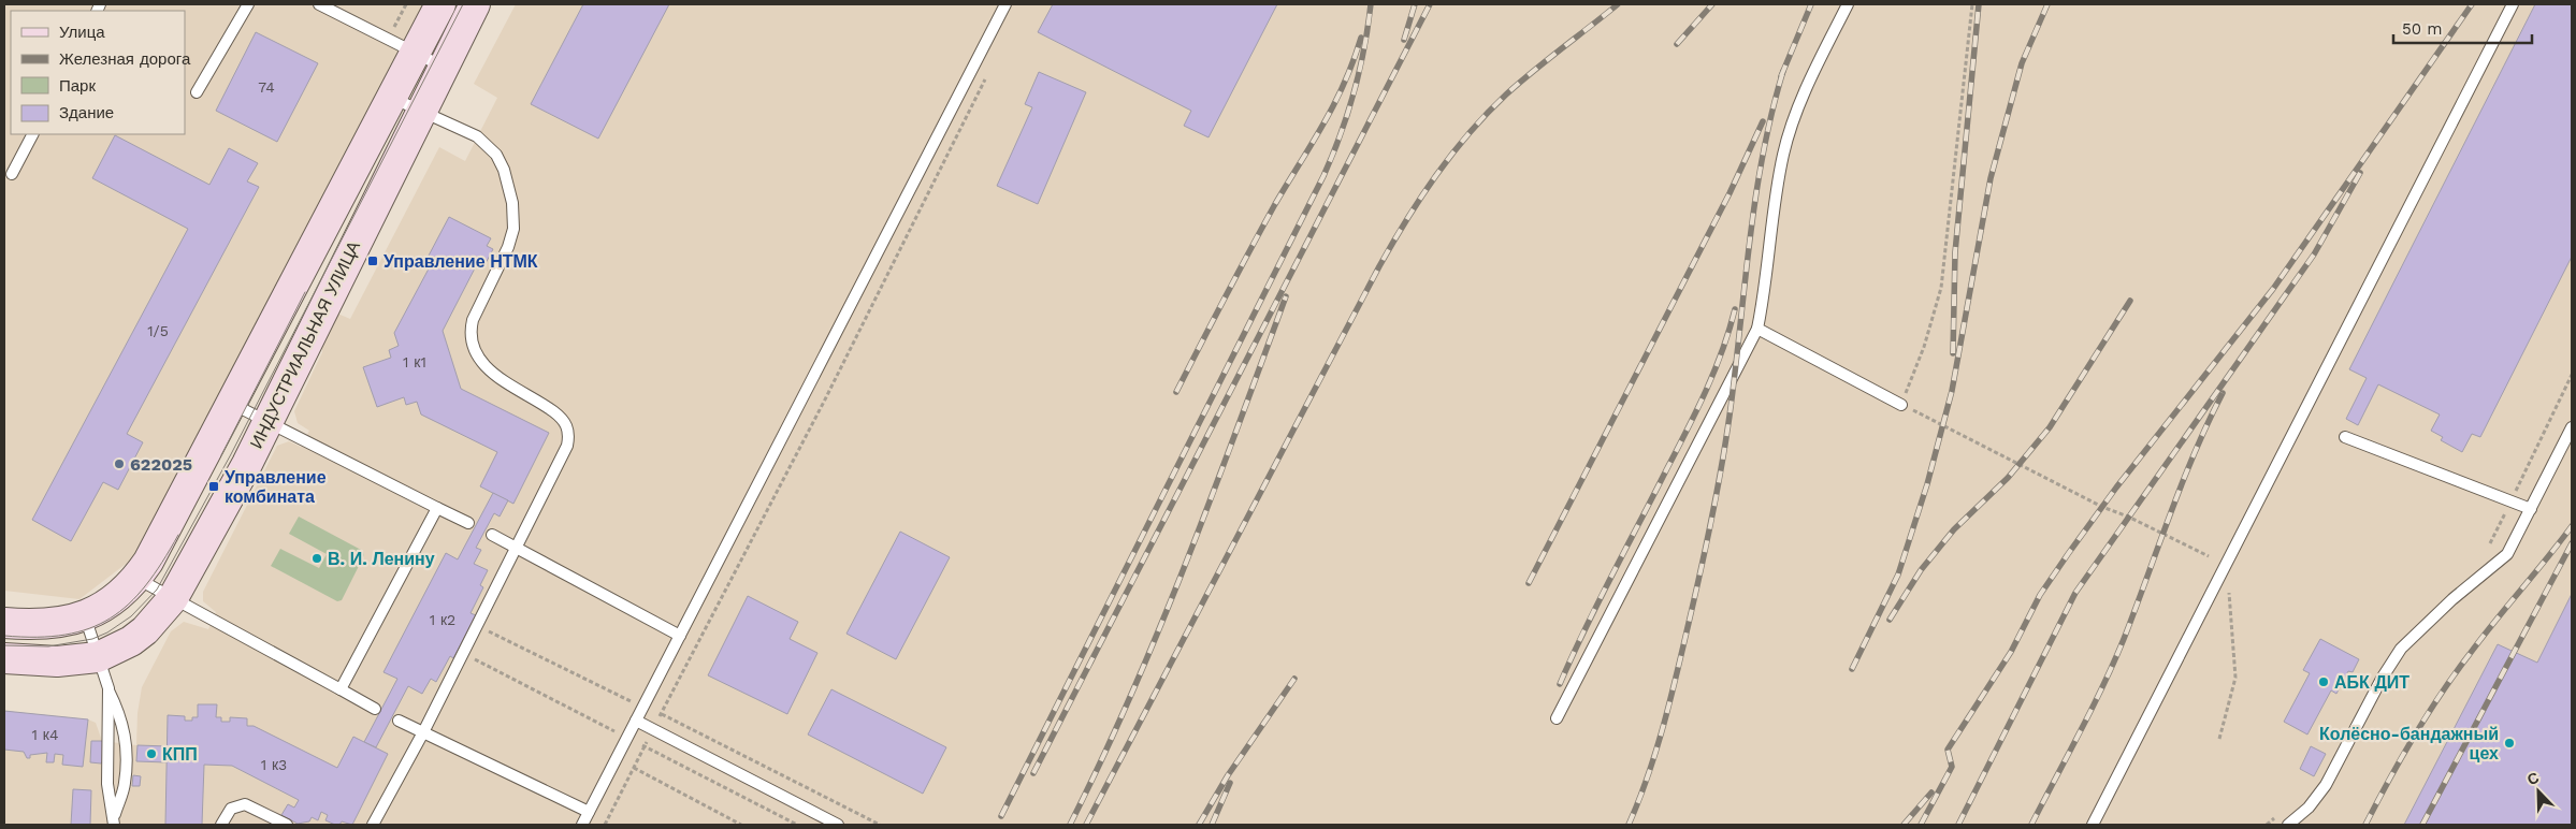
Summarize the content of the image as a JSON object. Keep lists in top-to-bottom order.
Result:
{
  "streets": {
    "main road": ["ИНДУСТРИАЛЬНАЯ УЛИЦА"]
  },
  "places": {
    "transit": ["Управление НТМК", "Управление комбината"],
    "other": [
      "622025",
      "В. И. Ленину",
      "АБК ДИТ",
      "Колёсно-бандажный цех",
      "КПП"
    ]
  },
  "house_numbers": [
    "74",
    "1/5",
    "1 к1",
    "1 к2",
    "1 к4",
    "1 к3"
  ],
  "legend": [
    "Улица",
    "Железная дорога",
    "Парк",
    "Здание"
  ],
  "scale_bar": "50 m",
  "north": "top left"
}
